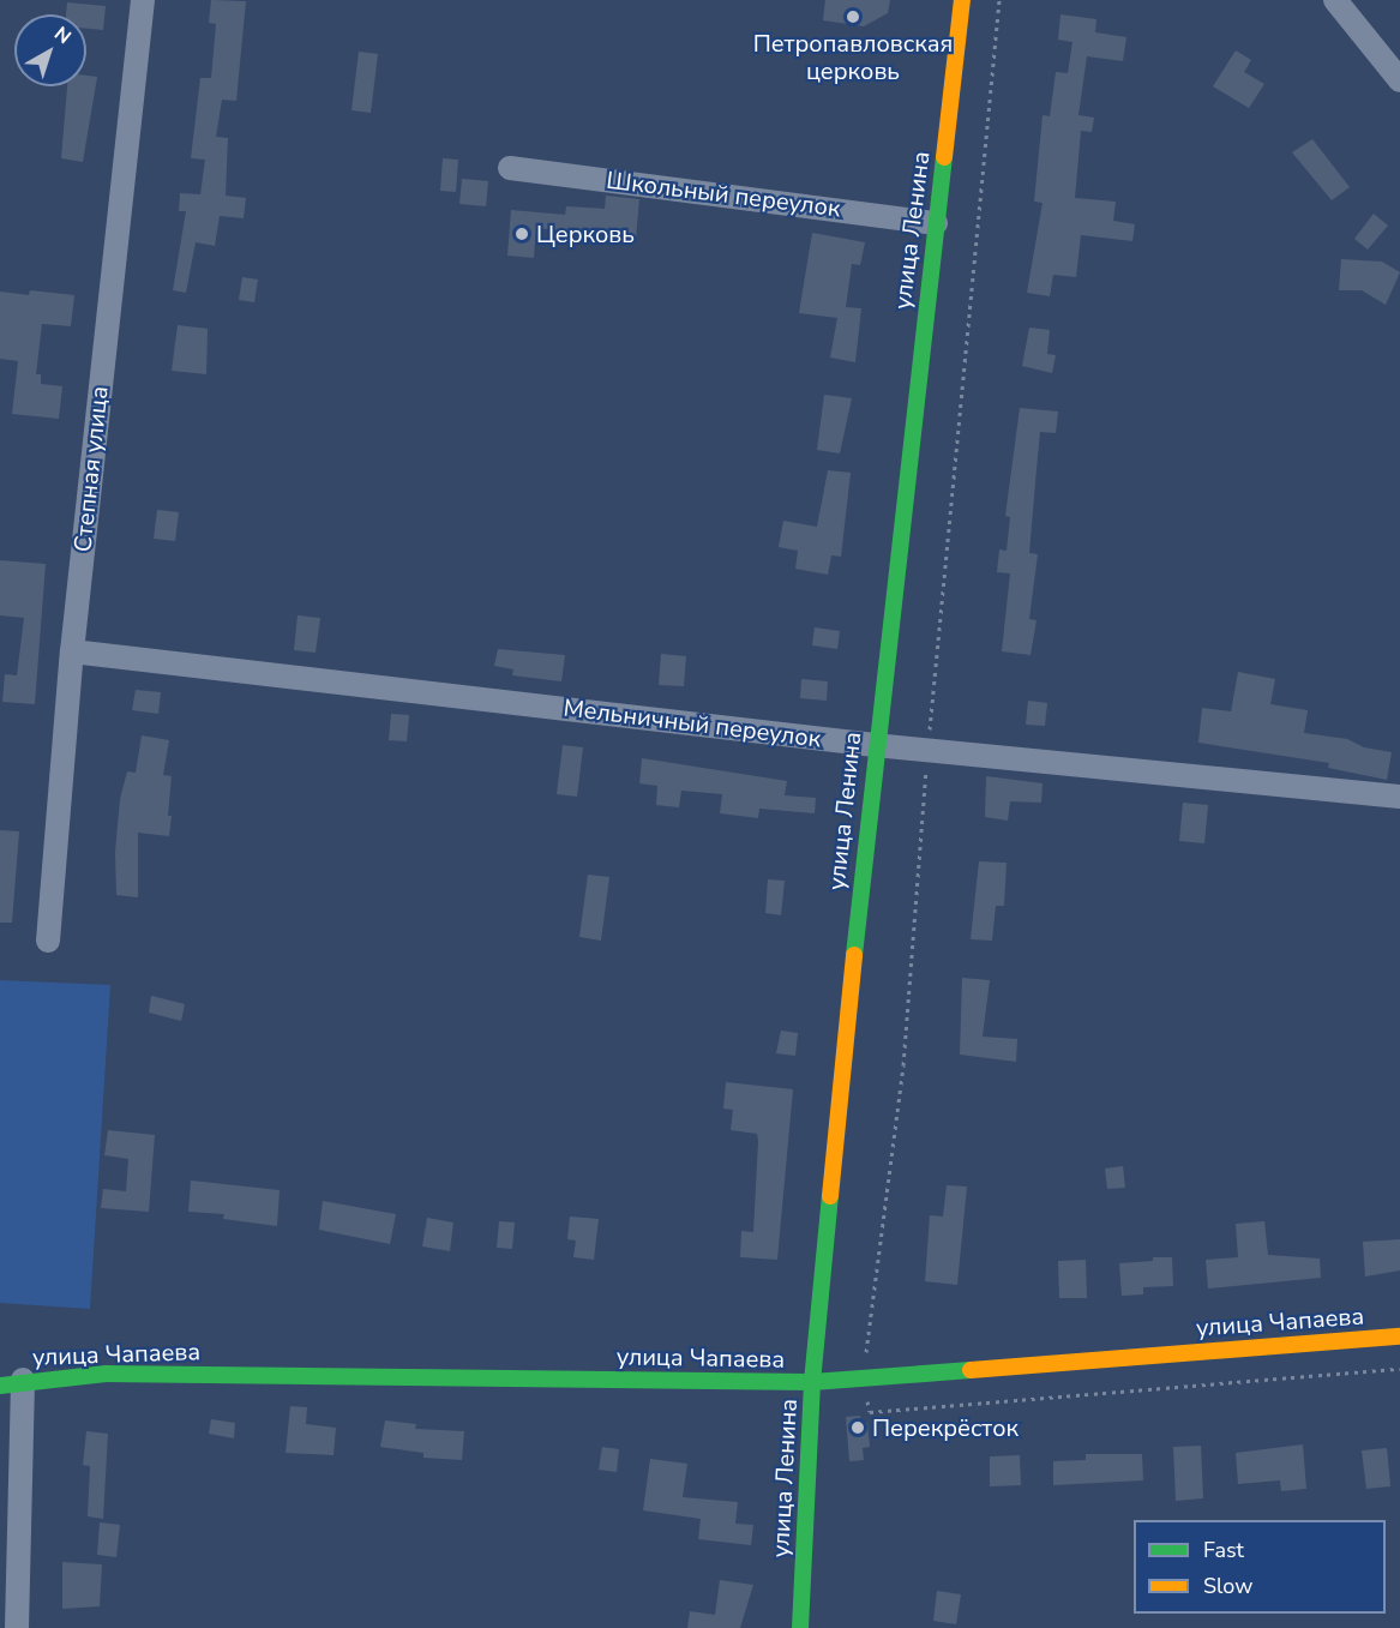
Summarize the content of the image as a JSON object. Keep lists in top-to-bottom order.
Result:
{
  "streets": {
    "street": [
      "Школьный переулок",
      "улица Ленина",
      "Степная улица",
      "Мельничный переулок",
      "улица Чапаева"
    ]
  },
  "crossings": [
    ["Школьный переулок", "улица Ленина"],
    ["улица Ленина", "Мельничный переулок"],
    ["улица Ленина", "улица Чапаева"],
    ["Степная улица", "Мельничный переулок"]
  ],
  "places": ["Петропавловская церковь", "Церковь", "Перекрёсток"],
  "legend": ["Fast", "Slow"],
  "north": "top right"
}
